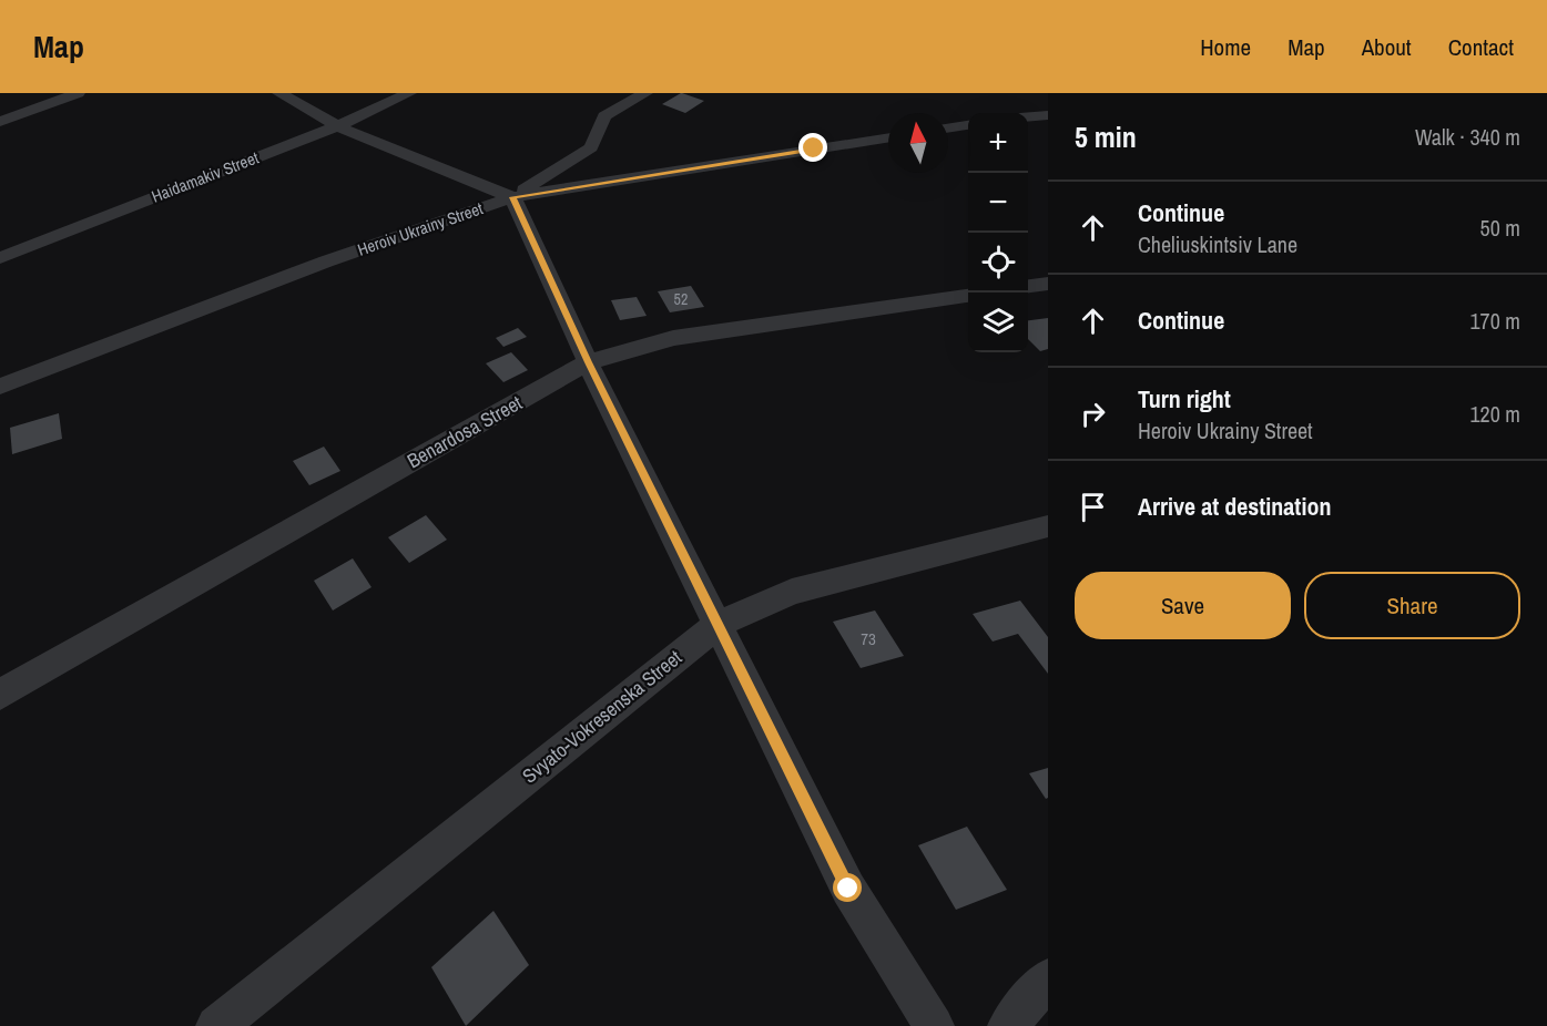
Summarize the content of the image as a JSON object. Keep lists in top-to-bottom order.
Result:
{
  "streets": {
    "street": [
      "Haidamakiv Street",
      "Heroiv Ukrainy Street",
      "Benardosa Street",
      "Svyato-Vokresenska Street"
    ]
  },
  "house_numbers": ["52", "73"],
  "north": "top",
  "page": {
    "header": "Map",
    "nav": [
      "Home",
      "Map",
      "About",
      "Contact"
    ],
    "heading": ["5 min", "Walk · 340 m"],
    "map_buttons": ["+", "−"],
    "list": [
      ["Continue", "Cheliuskintsiv Lane", "50 m"],
      ["Continue", "170 m"],
      ["Turn right", "Heroiv Ukrainy Street", "120 m"],
      "Arrive at destination"
    ],
    "buttons": ["Save", "Share"]
  }
}
